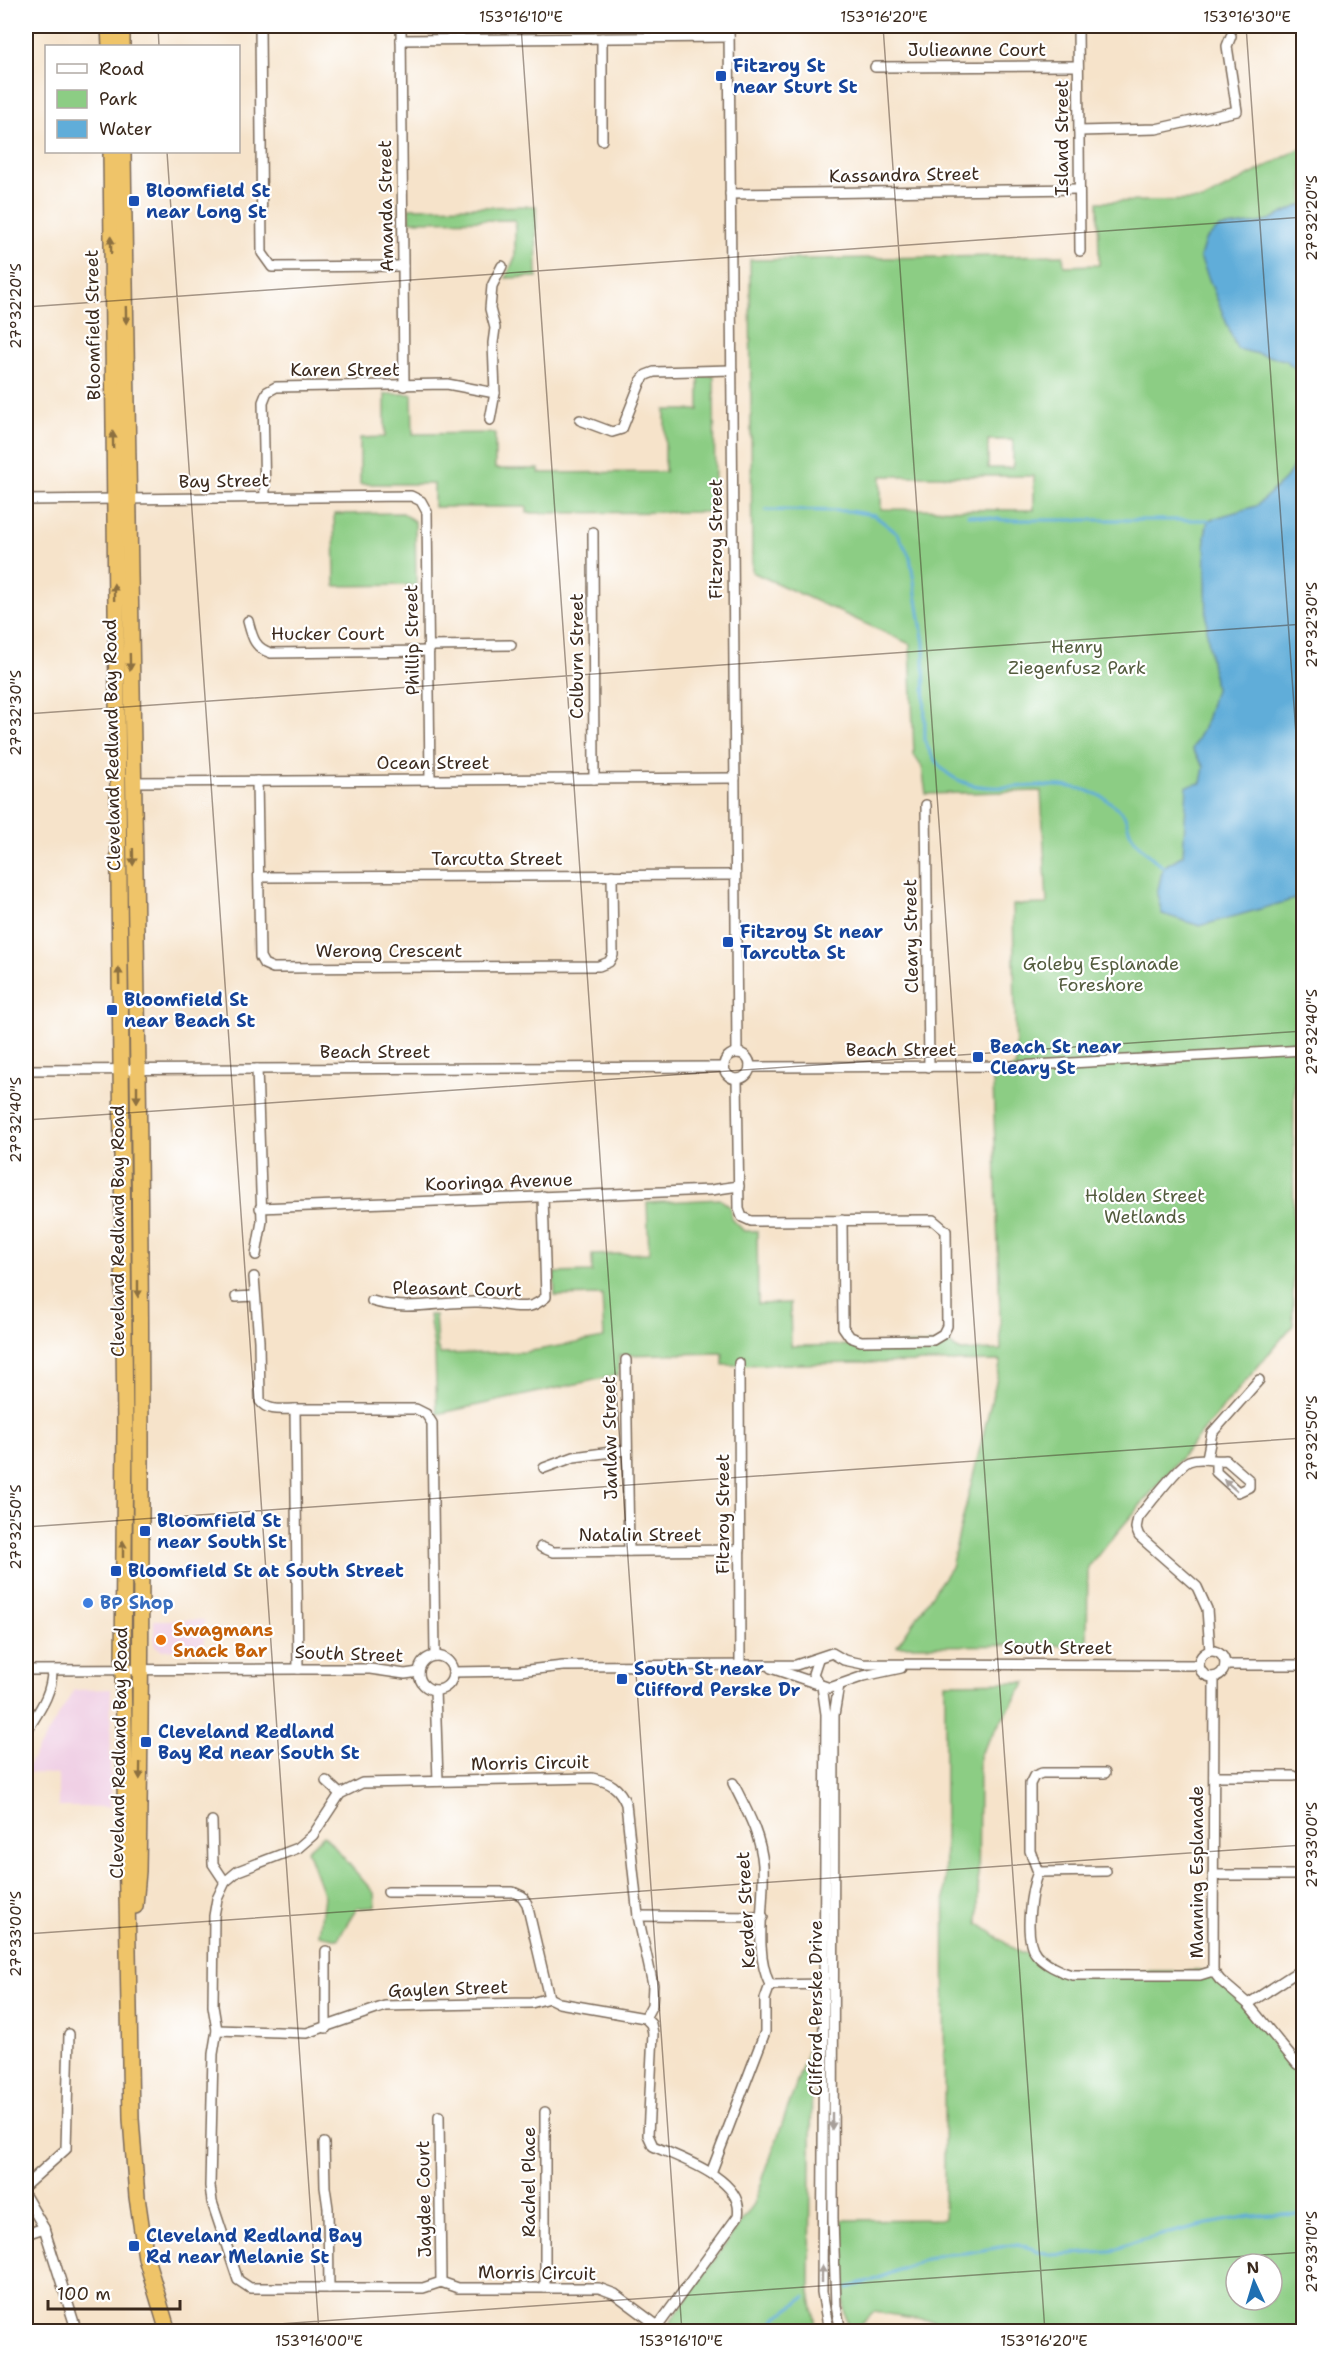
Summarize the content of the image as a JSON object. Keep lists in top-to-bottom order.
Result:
{
  "streets": {
    "highway": ["Bloomfield Street", "Cleveland Redland Bay Road"],
    "street": [
      "Julieanne Court",
      "Island Street",
      "Kassandra Street",
      "Amanda Street",
      "Karen Street",
      "Bay Street",
      "Fitzroy Street",
      "Hucker Court",
      "Phillip Street",
      "Colburn Street",
      "Ocean Street",
      "Tarcutta Street",
      "Cleary Street",
      "Werong Crescent",
      "Beach Street",
      "Kooringa Avenue",
      "Pleasant Court",
      "Janlaw Street",
      "Natalin Street",
      "South Street",
      "Morris Circuit",
      "Manning Esplanade",
      "Kerder Street",
      "Gaylen Street",
      "Clifford Perske Drive",
      "Rachel Place",
      "Jaydee Court"
    ]
  },
  "crossings": [
    ["Julieanne Court", "Island Street"],
    ["Island Street", "Kassandra Street"],
    ["Kassandra Street", "Fitzroy Street"],
    ["Amanda Street", "Karen Street"],
    ["Bloomfield Street", "Bay Street"],
    ["Bloomfield Street", "Cleveland Redland Bay Road"],
    ["Karen Street", "Bay Street"],
    ["Bay Street", "Phillip Street"],
    ["Bay Street", "Cleveland Redland Bay Road"],
    ["Fitzroy Street", "Ocean Street"],
    ["Fitzroy Street", "Tarcutta Street"],
    ["Fitzroy Street", "Beach Street"],
    ["Fitzroy Street", "Natalin Street"],
    ["Fitzroy Street", "South Street"],
    ["Hucker Court", "Phillip Street"],
    ["Phillip Street", "Ocean Street"],
    ["Colburn Street", "Ocean Street"],
    ["Cleveland Redland Bay Road", "Ocean Street"],
    ["Cleveland Redland Bay Road", "Beach Street"],
    ["Cleveland Redland Bay Road", "South Street"],
    ["Ocean Street", "Werong Crescent"],
    ["Tarcutta Street", "Werong Crescent"],
    ["Cleary Street", "Beach Street"],
    ["Kooringa Avenue", "Pleasant Court"],
    ["Janlaw Street", "Natalin Street"],
    ["South Street", "Manning Esplanade"],
    ["South Street", "Clifford Perske Drive"],
    ["Morris Circuit", "Kerder Street"],
    ["Morris Circuit", "Gaylen Street"],
    ["Morris Circuit", "Rachel Place"],
    ["Morris Circuit", "Jaydee Court"]
  ],
  "parks": ["Henry Ziegenfusz Park", "Goleby Esplanade Foreshore", "Holden Street Wetlands"],
  "places": {
    "transit": [
      "Fitzroy St near Sturt St",
      "Bloomfield St near Long St",
      "Fitzroy St near Tarcutta St",
      "Bloomfield St near Beach St",
      "Beach St near Cleary St",
      "Bloomfield St near South St",
      "Bloomfield St at South Street",
      "South St near Clifford Perske Dr",
      "Cleveland Redland Bay Rd near South St",
      "Cleveland Redland Bay Rd near Melanie St"
    ],
    "other": ["BP Shop", "Swagmans Snack Bar"]
  },
  "legend": ["Road", "Park", "Water"],
  "scale_bar": "100 m",
  "north": "top",
  "coordinates": [
    "153°16'10\"E",
    "153°16'20\"E",
    "153°16'30\"E",
    "27°32'20\"S",
    "27°32'30\"S",
    "27°32'40\"S",
    "27°32'50\"S",
    "27°33'00\"S",
    "27°33'10\"S",
    "153°16'00\"E"
  ]
}
